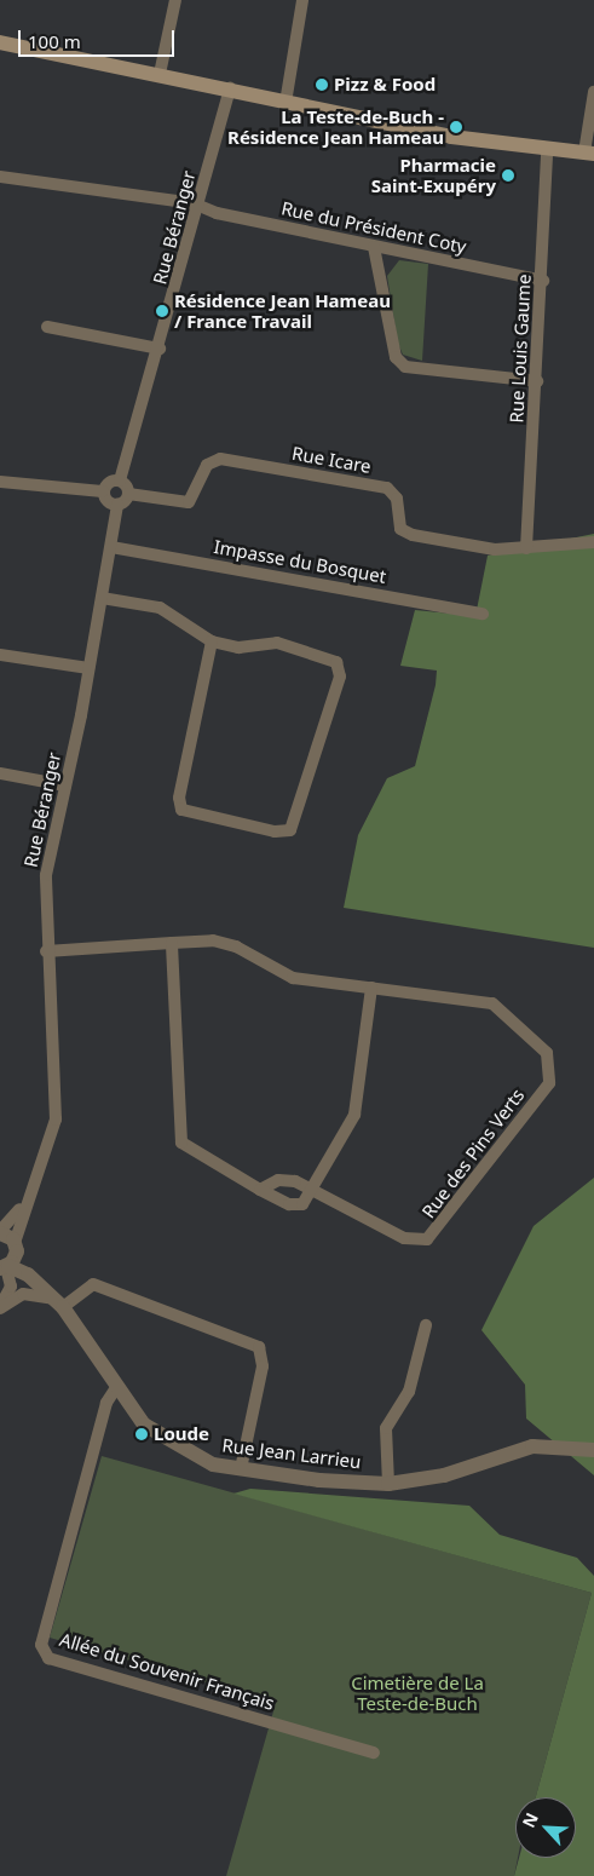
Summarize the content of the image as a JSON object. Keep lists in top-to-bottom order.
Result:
{
  "streets": {
    "street": [
      "Rue Béranger",
      "Rue du Président Coty",
      "Rue Louis Gaume",
      "Rue Icare",
      "Impasse du Bosquet",
      "Rue des Pins Verts",
      "Rue Jean Larrieu",
      "Allée du Souvenir Français"
    ]
  },
  "crossings": [
    ["Rue Béranger", "Rue du Président Coty"],
    ["Rue Béranger", "Rue Icare"],
    ["Rue Béranger", "Impasse du Bosquet"],
    ["Rue Béranger", "Rue des Pins Verts"],
    ["Rue Béranger", "Rue Jean Larrieu"],
    ["Rue du Président Coty", "Rue Louis Gaume"],
    ["Rue Louis Gaume", "Rue Icare"],
    ["Rue Jean Larrieu", "Allée du Souvenir Français"]
  ],
  "parks": ["Cimetière de La Teste-de-Buch"],
  "places": [
    "Pizz & Food",
    "La Teste-de-Buch - Résidence Jean Hameau",
    "Pharmacie Saint-Exupéry",
    "Résidence Jean Hameau / France Travail",
    "Loude"
  ],
  "scale_bar": "100 m",
  "north": "top left"
}
